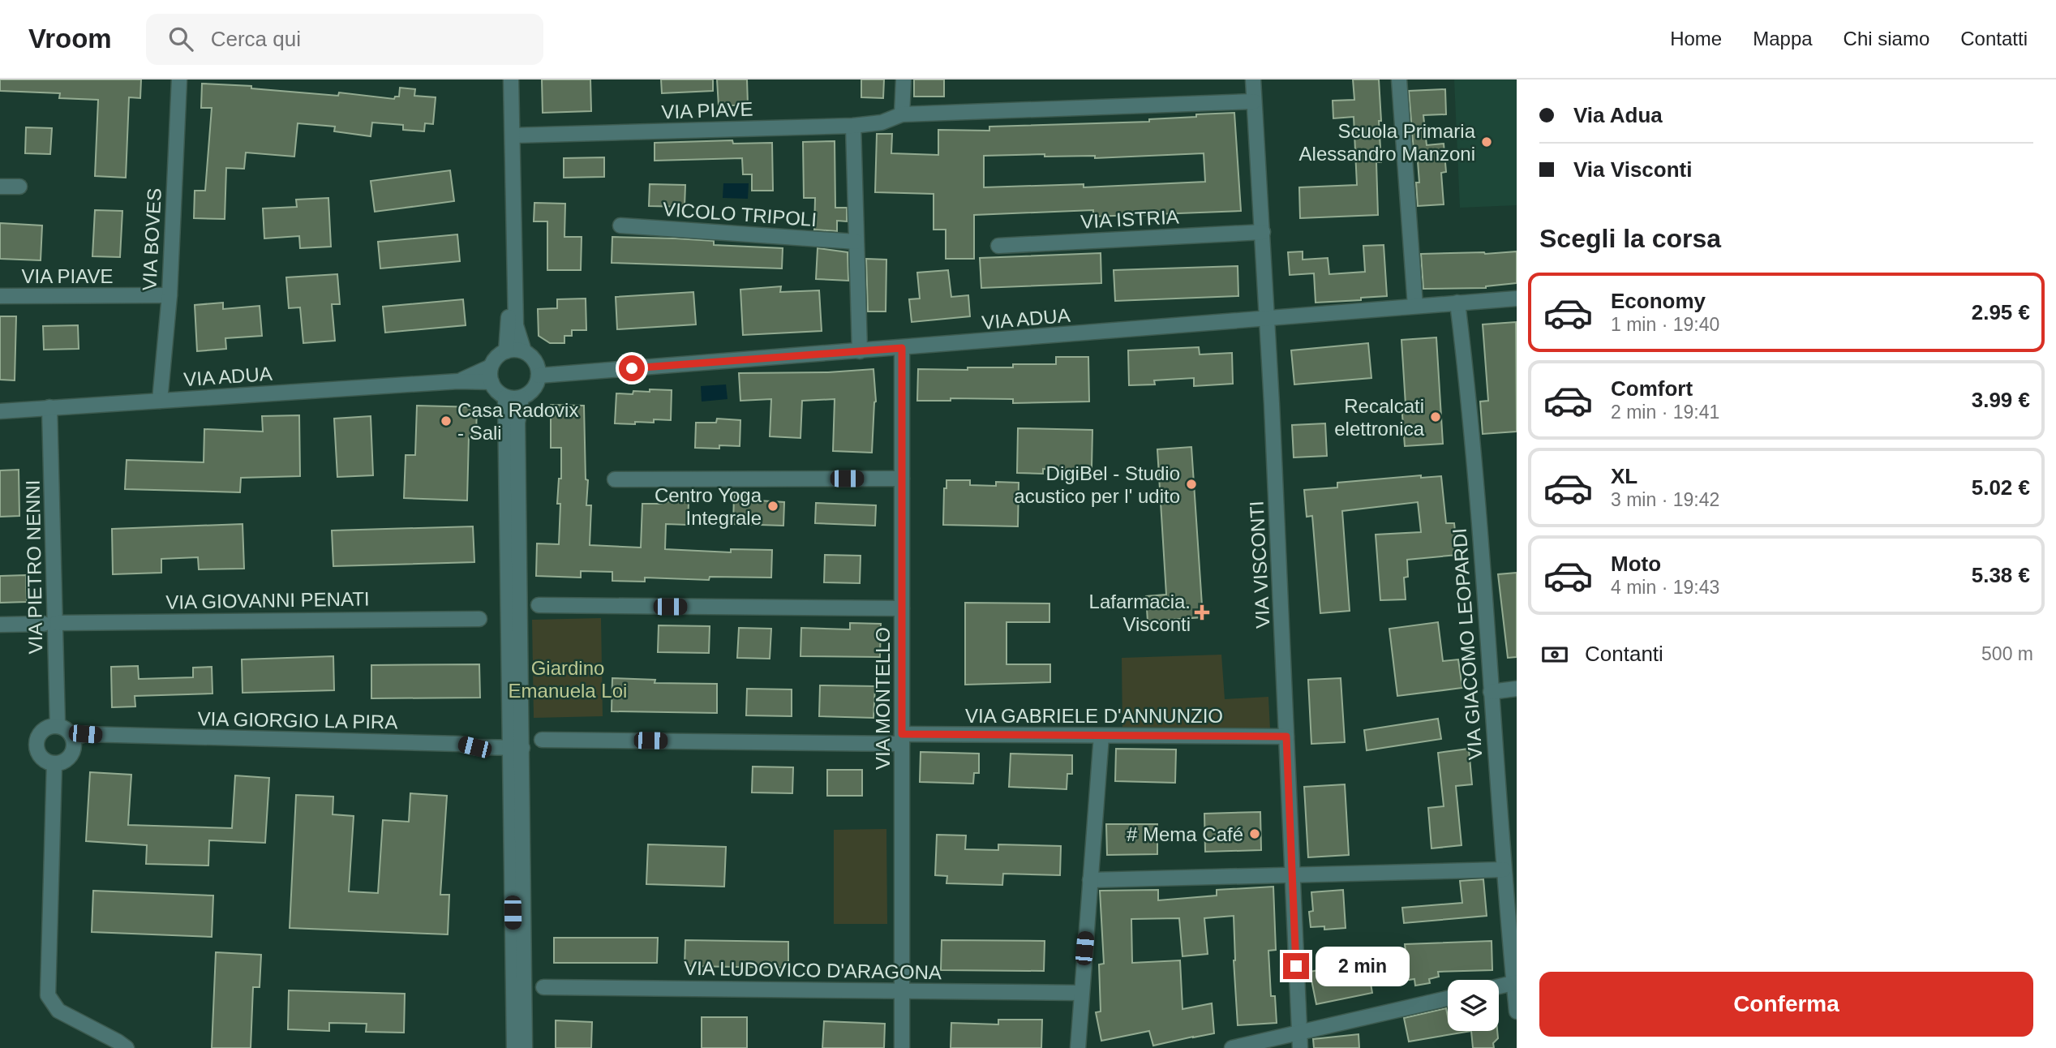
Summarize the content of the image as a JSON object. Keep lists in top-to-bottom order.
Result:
{
  "streets": {
    "street": [
      "VIA PIAVE",
      "VICOLO TRIPOLI",
      "VIA ISTRIA",
      "VIA BOVES",
      "VIA ADUA",
      "VIA VISCONTI",
      "VIA PIETRO NENNI",
      "VIA GIOVANNI PENATI",
      "VIA GIACOMO LEOPARDI",
      "VIA MONTELLO",
      "VIA GABRIELE D'ANNUNZIO",
      "VIA GIORGIO LA PIRA",
      "VIA LUDOVICO D'ARAGONA"
    ]
  },
  "crossings": [
    ["VIA PIAVE", "VIA BOVES"],
    ["VIA PIAVE", "VIA VISCONTI"],
    ["VIA ISTRIA", "VIA VISCONTI"],
    ["VIA BOVES", "VIA ADUA"],
    ["VIA ADUA", "VIA VISCONTI"],
    ["VIA ADUA", "VIA PIETRO NENNI"],
    ["VIA ADUA", "VIA GIACOMO LEOPARDI"],
    ["VIA ADUA", "VIA MONTELLO"],
    ["VIA VISCONTI", "VIA GABRIELE D'ANNUNZIO"],
    ["VIA PIETRO NENNI", "VIA GIOVANNI PENATI"],
    ["VIA PIETRO NENNI", "VIA GIORGIO LA PIRA"],
    ["VIA MONTELLO", "VIA GABRIELE D'ANNUNZIO"],
    ["VIA MONTELLO", "VIA LUDOVICO D'ARAGONA"]
  ],
  "parks": ["Giardino Emanuela Loi"],
  "places": {
    "other": [
      "Scuola Primaria Alessandro Manzoni",
      "Recalcati elettronica",
      "Casa Radovix - Sali",
      "DigiBel - Studio acustico per l' udito",
      "Centro Yoga Integrale",
      "# Mema Café"
    ],
    "health": ["Lafarmacia. Visconti"]
  },
  "page": {
    "header": "Vroom",
    "search": "Cerca qui",
    "nav": [
      "Home",
      "Mappa",
      "Chi siamo",
      "Contatti"
    ],
    "banner": ["Via Adua", "Via Visconti"],
    "heading": "Scegli la corsa",
    "list": [
      {
        "name": "Economy",
        "note": "1 min · 19:40",
        "value": "2.95 €"
      },
      {
        "name": "Comfort",
        "note": "2 min · 19:41",
        "value": "3.99 €"
      },
      {
        "name": "XL",
        "note": "3 min · 19:42",
        "value": "5.02 €"
      },
      {
        "name": "Moto",
        "note": "4 min · 19:43",
        "value": "5.38 €"
      }
    ],
    "pay": ["Contanti", "500 m"],
    "bubble": "2 min",
    "buttons": "Conferma"
  }
}
